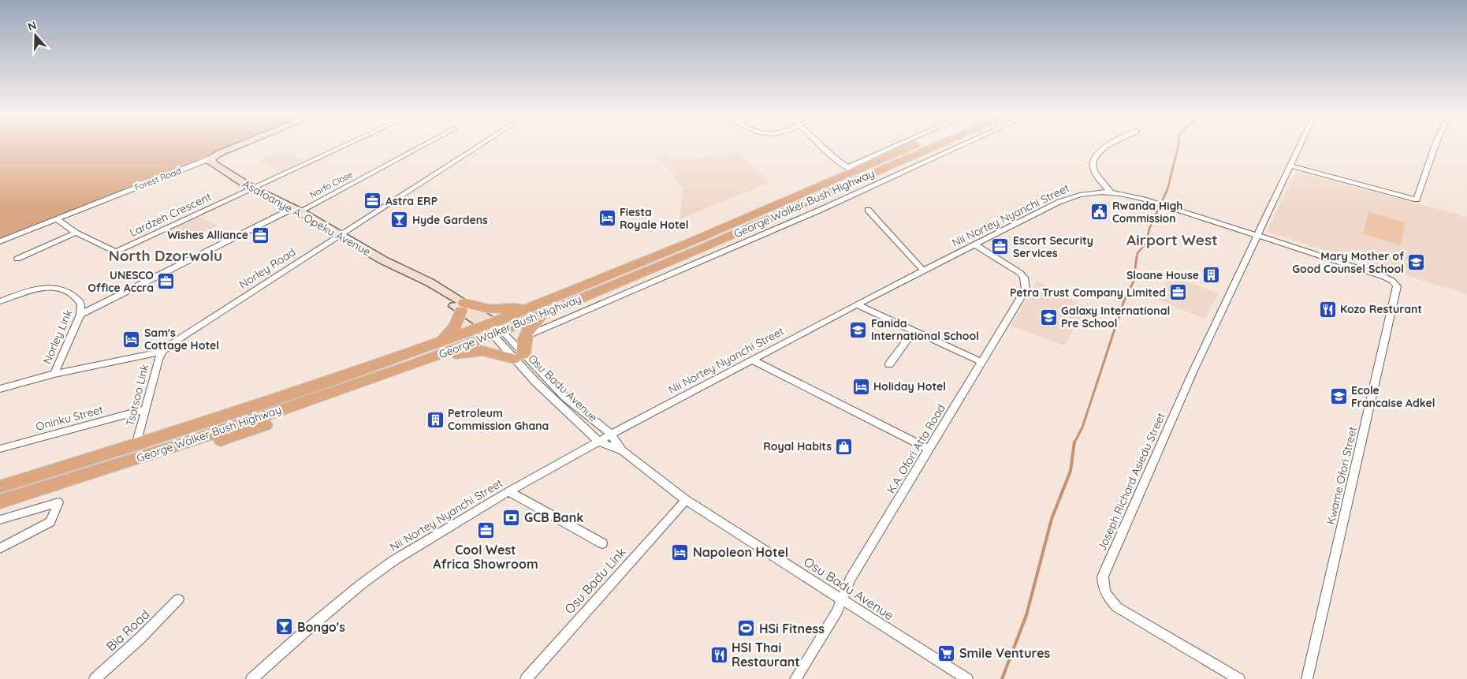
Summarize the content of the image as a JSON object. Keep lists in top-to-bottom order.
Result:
{
  "streets": {
    "highway": ["George Walker Bush Highway"],
    "main road": ["Forest Road", "Asafoanye A. Opeku Avenue"],
    "street": [
      "Norfo Close",
      "Lardzeh Crescent",
      "Nii Nortey Nyanchi Street",
      "Norley Road",
      "Norley Link",
      "Osu Badu Avenue",
      "Tsotsoo Link",
      "Oninku Street",
      "K.A. Ofori Atta Road",
      "Kwame Ofori Street",
      "Joseph Richard Asiedu Street",
      "Osu Badu Link",
      "Bia Road"
    ]
  },
  "crossings": [
    ["Forest Road", "Lardzeh Crescent"],
    ["Forest Road", "Asafoanye A. Opeku Avenue"],
    ["Norfo Close", "Asafoanye A. Opeku Avenue"],
    ["Norfo Close", "Norley Link"],
    ["George Walker Bush Highway", "Asafoanye A. Opeku Avenue"],
    ["George Walker Bush Highway", "Osu Badu Avenue"],
    ["George Walker Bush Highway", "Tsotsoo Link"],
    ["Lardzeh Crescent", "Asafoanye A. Opeku Avenue"],
    ["Nii Nortey Nyanchi Street", "Osu Badu Avenue"],
    ["Nii Nortey Nyanchi Street", "K.A. Ofori Atta Road"],
    ["Nii Nortey Nyanchi Street", "Kwame Ofori Street"],
    ["Nii Nortey Nyanchi Street", "Joseph Richard Asiedu Street"],
    ["Asafoanye A. Opeku Avenue", "Norley Road"],
    ["Asafoanye A. Opeku Avenue", "Osu Badu Avenue"],
    ["Norley Road", "Norley Link"],
    ["Norley Road", "Tsotsoo Link"],
    ["Osu Badu Avenue", "K.A. Ofori Atta Road"],
    ["Osu Badu Avenue", "Osu Badu Link"],
    ["Tsotsoo Link", "Oninku Street"],
    ["Kwame Ofori Street", "Joseph Richard Asiedu Street"]
  ],
  "districts": ["Airport West", "North Dzorwolu"],
  "places": {
    "office": [
      "Astra ERP",
      "Wishes Alliance",
      "Escort Security Services",
      "UNESCO Office Accra",
      "Petra Trust Company Limited",
      "Cool West Africa Showroom"
    ],
    "public building": ["Rwanda High Commission"],
    "hotel": [
      "Fiesta Royale Hotel",
      "Sam's Cottage Hotel",
      "Holiday Hotel",
      "Napoleon Hotel"
    ],
    "bar": ["Hyde Gardens", "Bongo's"],
    "school or university": [
      "Mary Mother of Good Counsel School",
      "Galaxy International Pre School",
      "Fanida International School",
      "Ecole Francaise Adkel"
    ],
    "building": ["Sloane House", "Petroleum Commission Ghana"],
    "restaurant": ["Kozo Resturant", "HSI Thai Restaurant"],
    "shop": ["Royal Habits"],
    "bank": ["GCB Bank"],
    "sports": ["HSi Fitness"],
    "supermarket": ["Smile Ventures"]
  },
  "north": "top"
}
